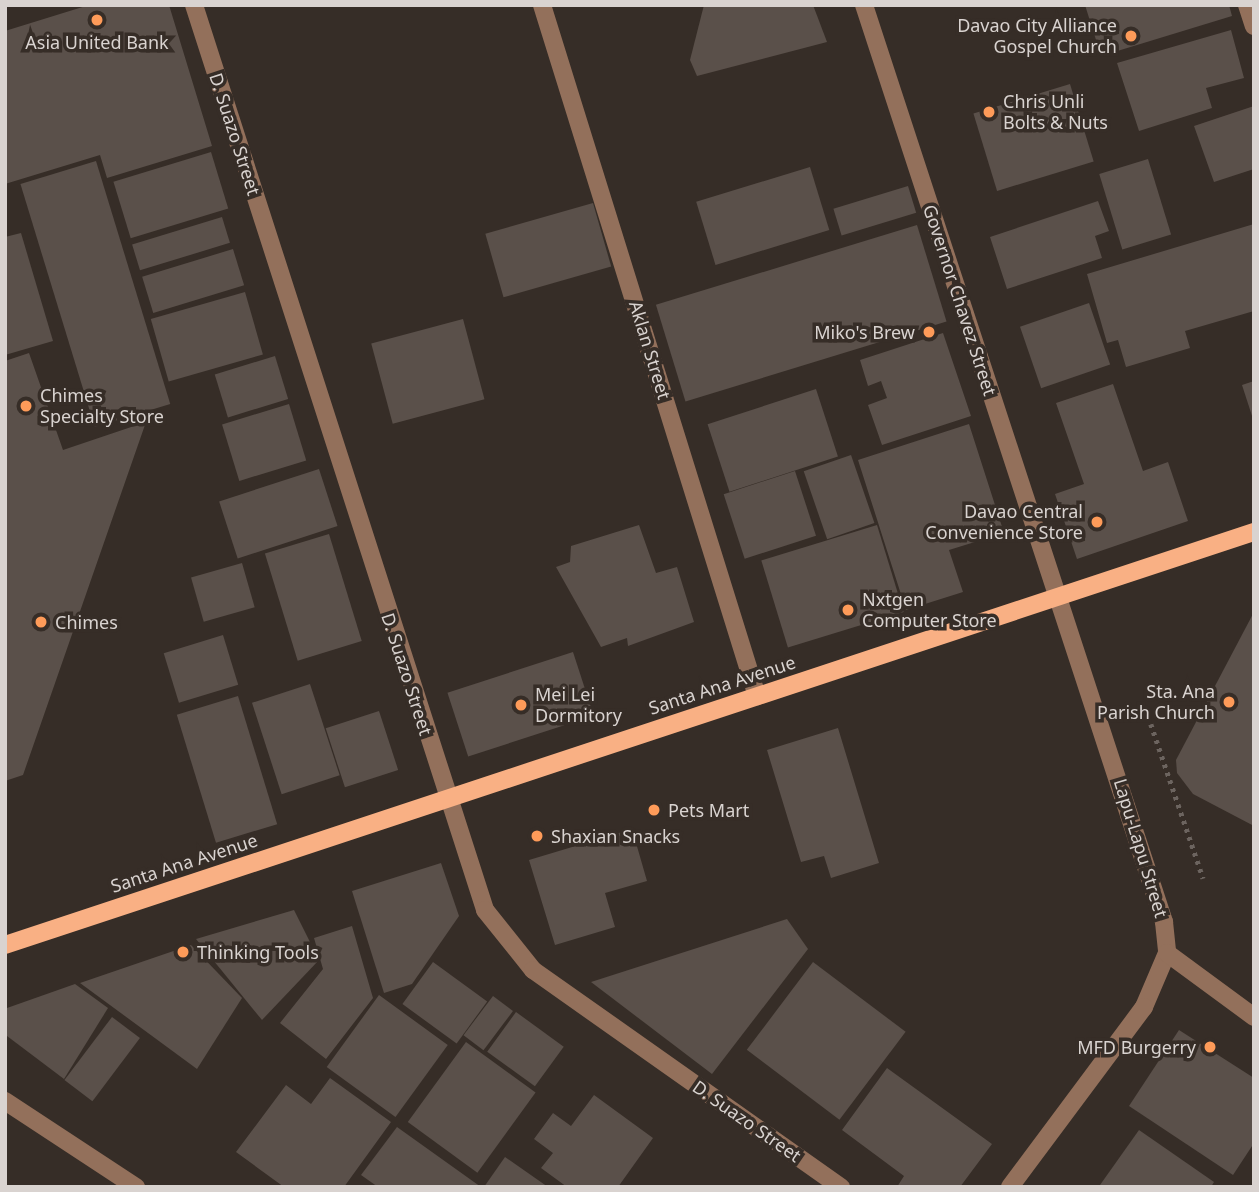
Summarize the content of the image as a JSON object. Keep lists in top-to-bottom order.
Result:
{
  "streets": {
    "main road": ["Santa Ana Avenue"],
    "street": [
      "D. Suazo Street",
      "Governor Chavez Street",
      "Aklan Street",
      "Lapu-Lapu Street"
    ]
  },
  "crossings": [
    ["D. Suazo Street", "Santa Ana Avenue"],
    ["Governor Chavez Street", "Santa Ana Avenue"],
    ["Governor Chavez Street", "Lapu-Lapu Street"],
    ["Aklan Street", "Santa Ana Avenue"],
    ["Santa Ana Avenue", "Lapu-Lapu Street"]
  ],
  "places": [
    "Asia United Bank",
    "Davao City Alliance Gospel Church",
    "Chris Unli Bolts & Nuts",
    "Miko's Brew",
    "Chimes Specialty Store",
    "Davao Central Convenience Store",
    "Nxtgen Computer Store",
    "Chimes",
    "Sta. Ana Parish Church",
    "Mei Lei Dormitory",
    "Pets Mart",
    "Shaxian Snacks",
    "Thinking Tools",
    "MFD Burgerry"
  ]
}
